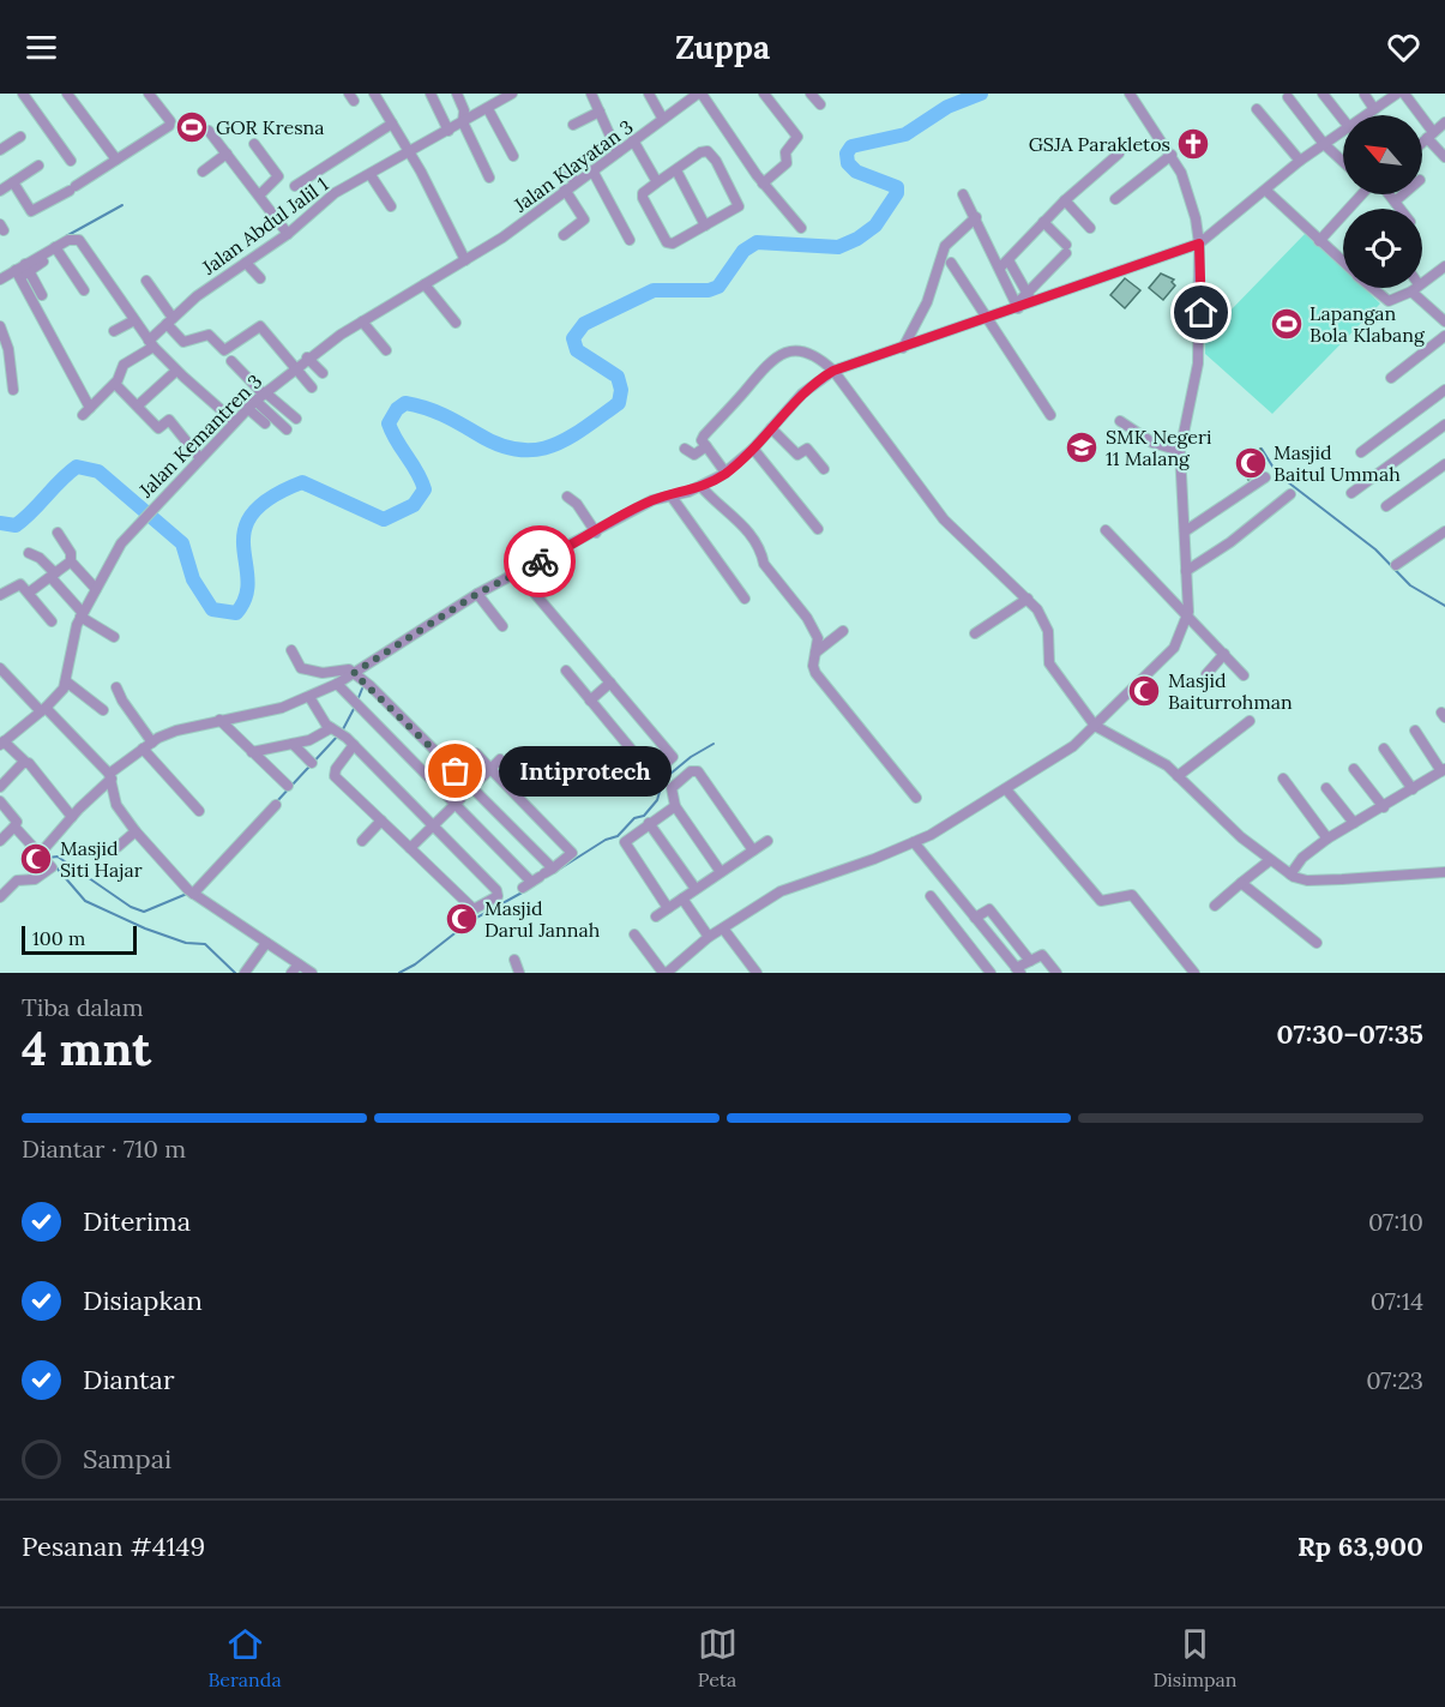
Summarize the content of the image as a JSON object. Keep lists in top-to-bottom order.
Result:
{
  "streets": {
    "street": ["Jalan Klayatan 3", "Jalan Abdul Jalil 1", "Jalan Kemantren 3"]
  },
  "crossings": [
    ["Jalan Klayatan 3", "Jalan Kemantren 3"]
  ],
  "places": {
    "sports": ["GOR Kresna", "Lapangan Bola Klabang"],
    "church": ["GSJA Parakletos"],
    "school or university": ["SMK Negeri 11 Malang"],
    "mosque": [
      "Masjid Baitul Ummah",
      "Masjid Baiturrohman",
      "Masjid Siti Hajar",
      "Masjid Darul Jannah"
    ],
    "other": ["Intiprotech"]
  },
  "scale_bar": "100 m",
  "north": "top left",
  "page": {
    "header": "Zuppa",
    "bubble": "Intiprotech",
    "scale": "100 m",
    "heading": ["4 mnt", "Tiba dalam", "07:30–07:35"],
    "panel": ["Pesanan #4149", "Rp 63,900"],
    "bar": "Diantar · 710 m",
    "list": [
      ["Diterima", "07:10"],
      ["Disiapkan", "07:14"],
      ["Diantar", "07:23"],
      "Sampai"
    ],
    "tabs": ["Beranda", "Peta", "Disimpan"]
  }
}
